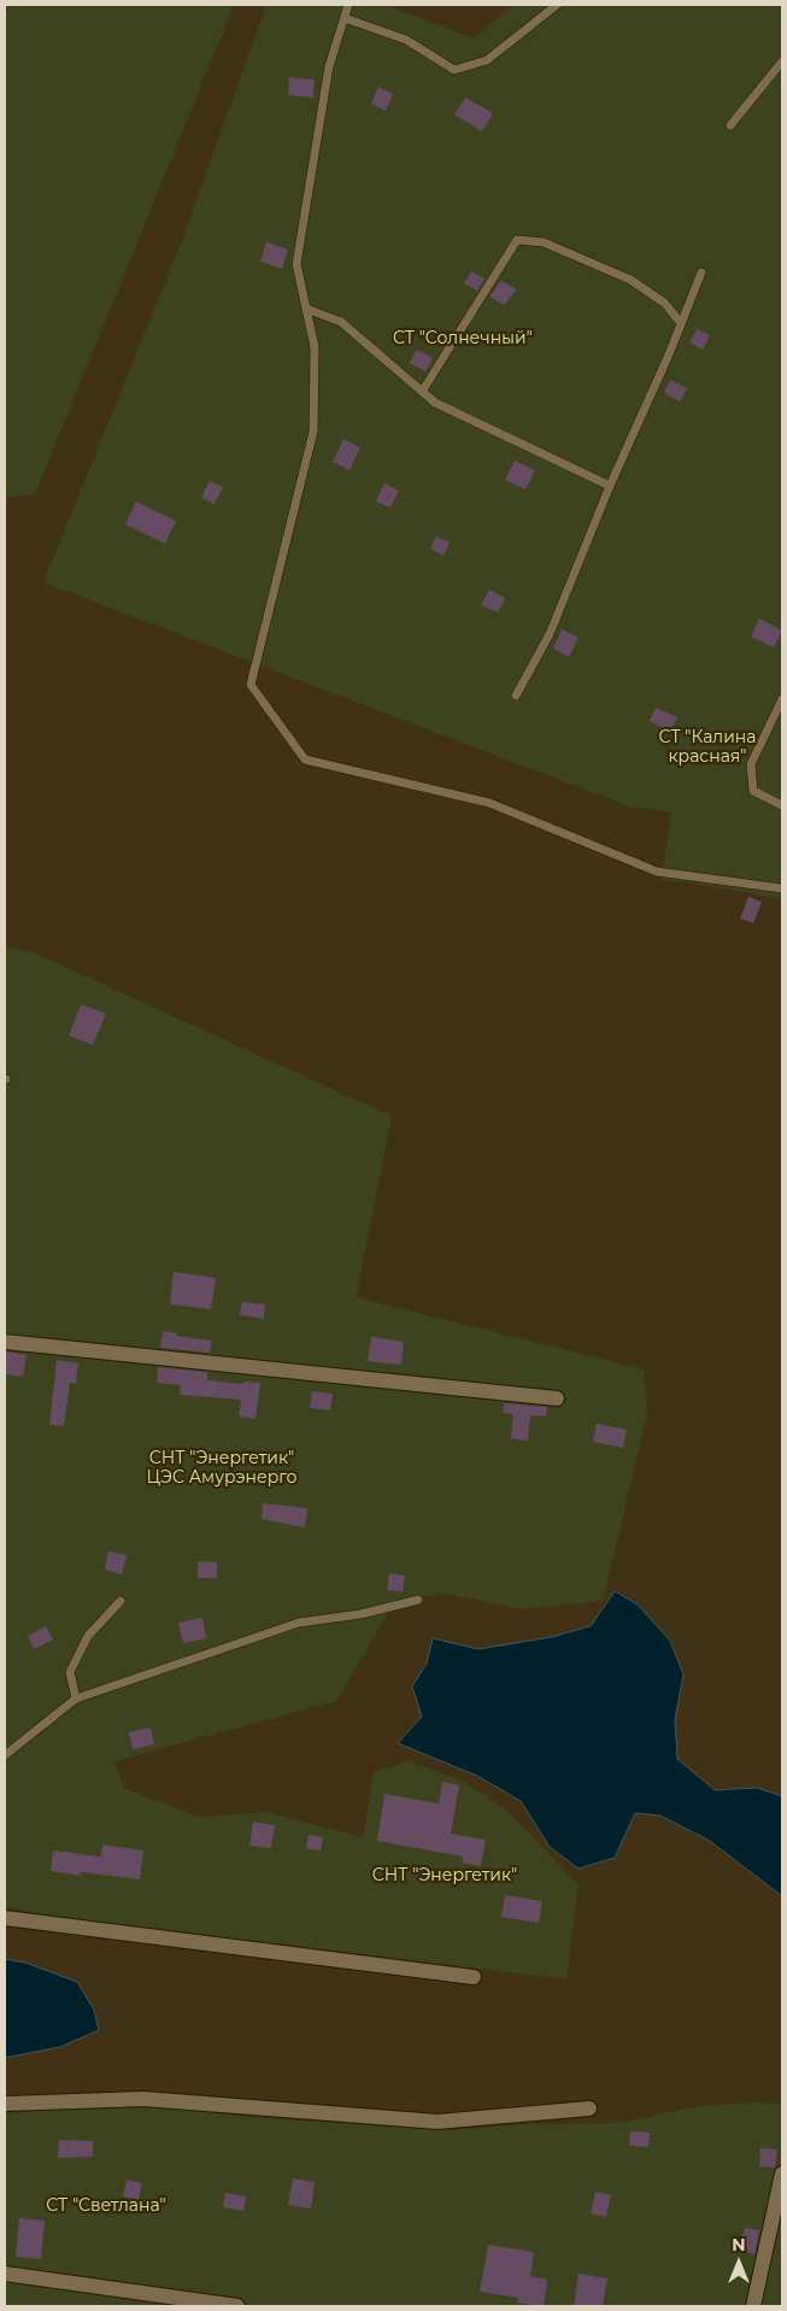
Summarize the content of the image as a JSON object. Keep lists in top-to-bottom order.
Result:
{
  "parks": [
    "СТ \"Солнечный\"",
    "СТ \"Калина красная\"",
    "СНТ \"Энергетик\" ЦЭС Амурэнерго",
    "СНТ \"Энергетик\"",
    "СТ \"Светлана\""
  ],
  "north": "top"
}
